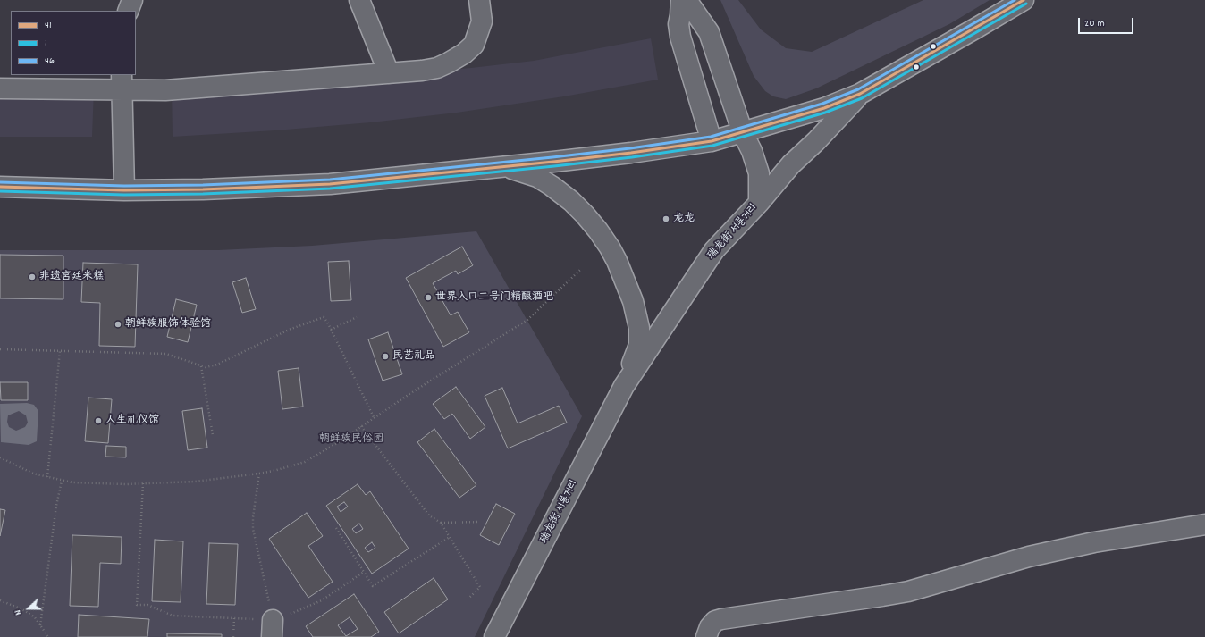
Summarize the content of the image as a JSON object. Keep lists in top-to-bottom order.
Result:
{
  "streets": {
    "street": ["瑞龙街 서룡거리"]
  },
  "parks": ["朝鲜族民俗园"],
  "places": [
    "龙龙",
    "非遗宫廷米糕",
    "世界入口二号门精酿酒吧",
    "朝鲜族服饰体验馆",
    "民艺礼品",
    "人生礼仪馆"
  ],
  "lines": ["transit line 41", "transit line 46", "transit line 1"],
  "legend": ["41", "1", "46"],
  "scale_bar": "20 m",
  "north": "left"
}
